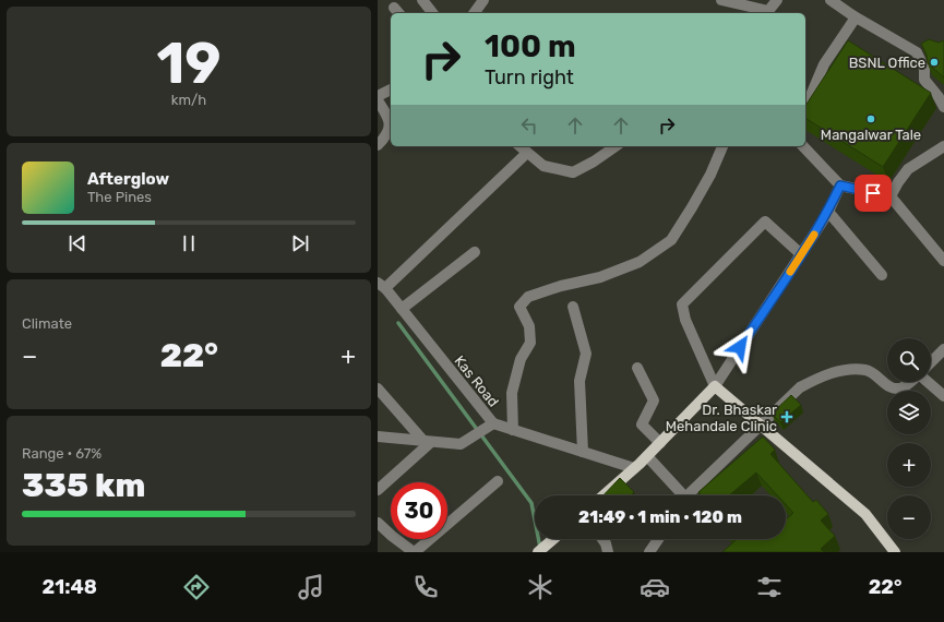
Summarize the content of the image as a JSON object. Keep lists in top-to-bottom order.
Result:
{
  "streets": {
    "street": ["Kas Road"]
  },
  "places": {
    "other": ["BSNL Office", "Mangalwar Tale"],
    "health": ["Dr. Bhaskar Mehandale Clinic"]
  },
  "page": {
    "tile": [
      ["19", "km/h"],
      "Climate",
      ["Range · 67%", "335 km"]
    ],
    "turn": ["100 m", "Turn right"],
    "song": ["Afterglow", "The Pines"],
    "heat": ["−", "22°", "+"],
    "map_buttons": ["+", "−"],
    "limit": "30",
    "trip": "21:49 · 1 min · 120 m",
    "tabs": ["21:48", "22°"]
  }
}
